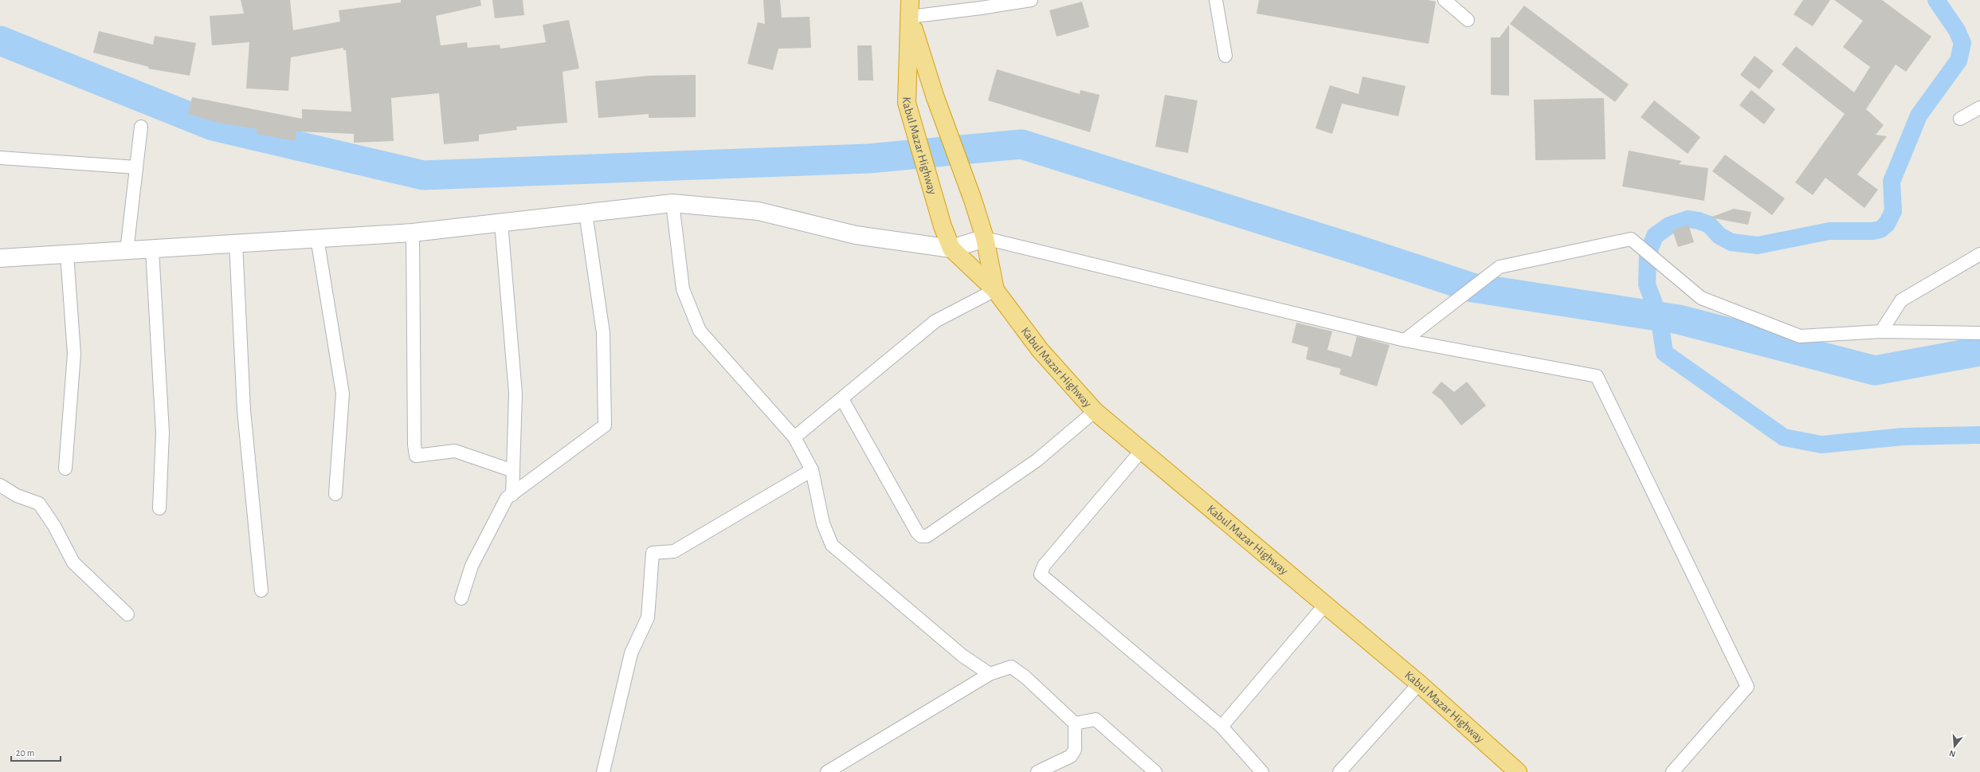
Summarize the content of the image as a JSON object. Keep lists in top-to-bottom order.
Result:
{
  "streets": {
    "highway": ["Kabul Mazar Highway"]
  },
  "scale_bar": "20 m",
  "north": "bottom"
}
